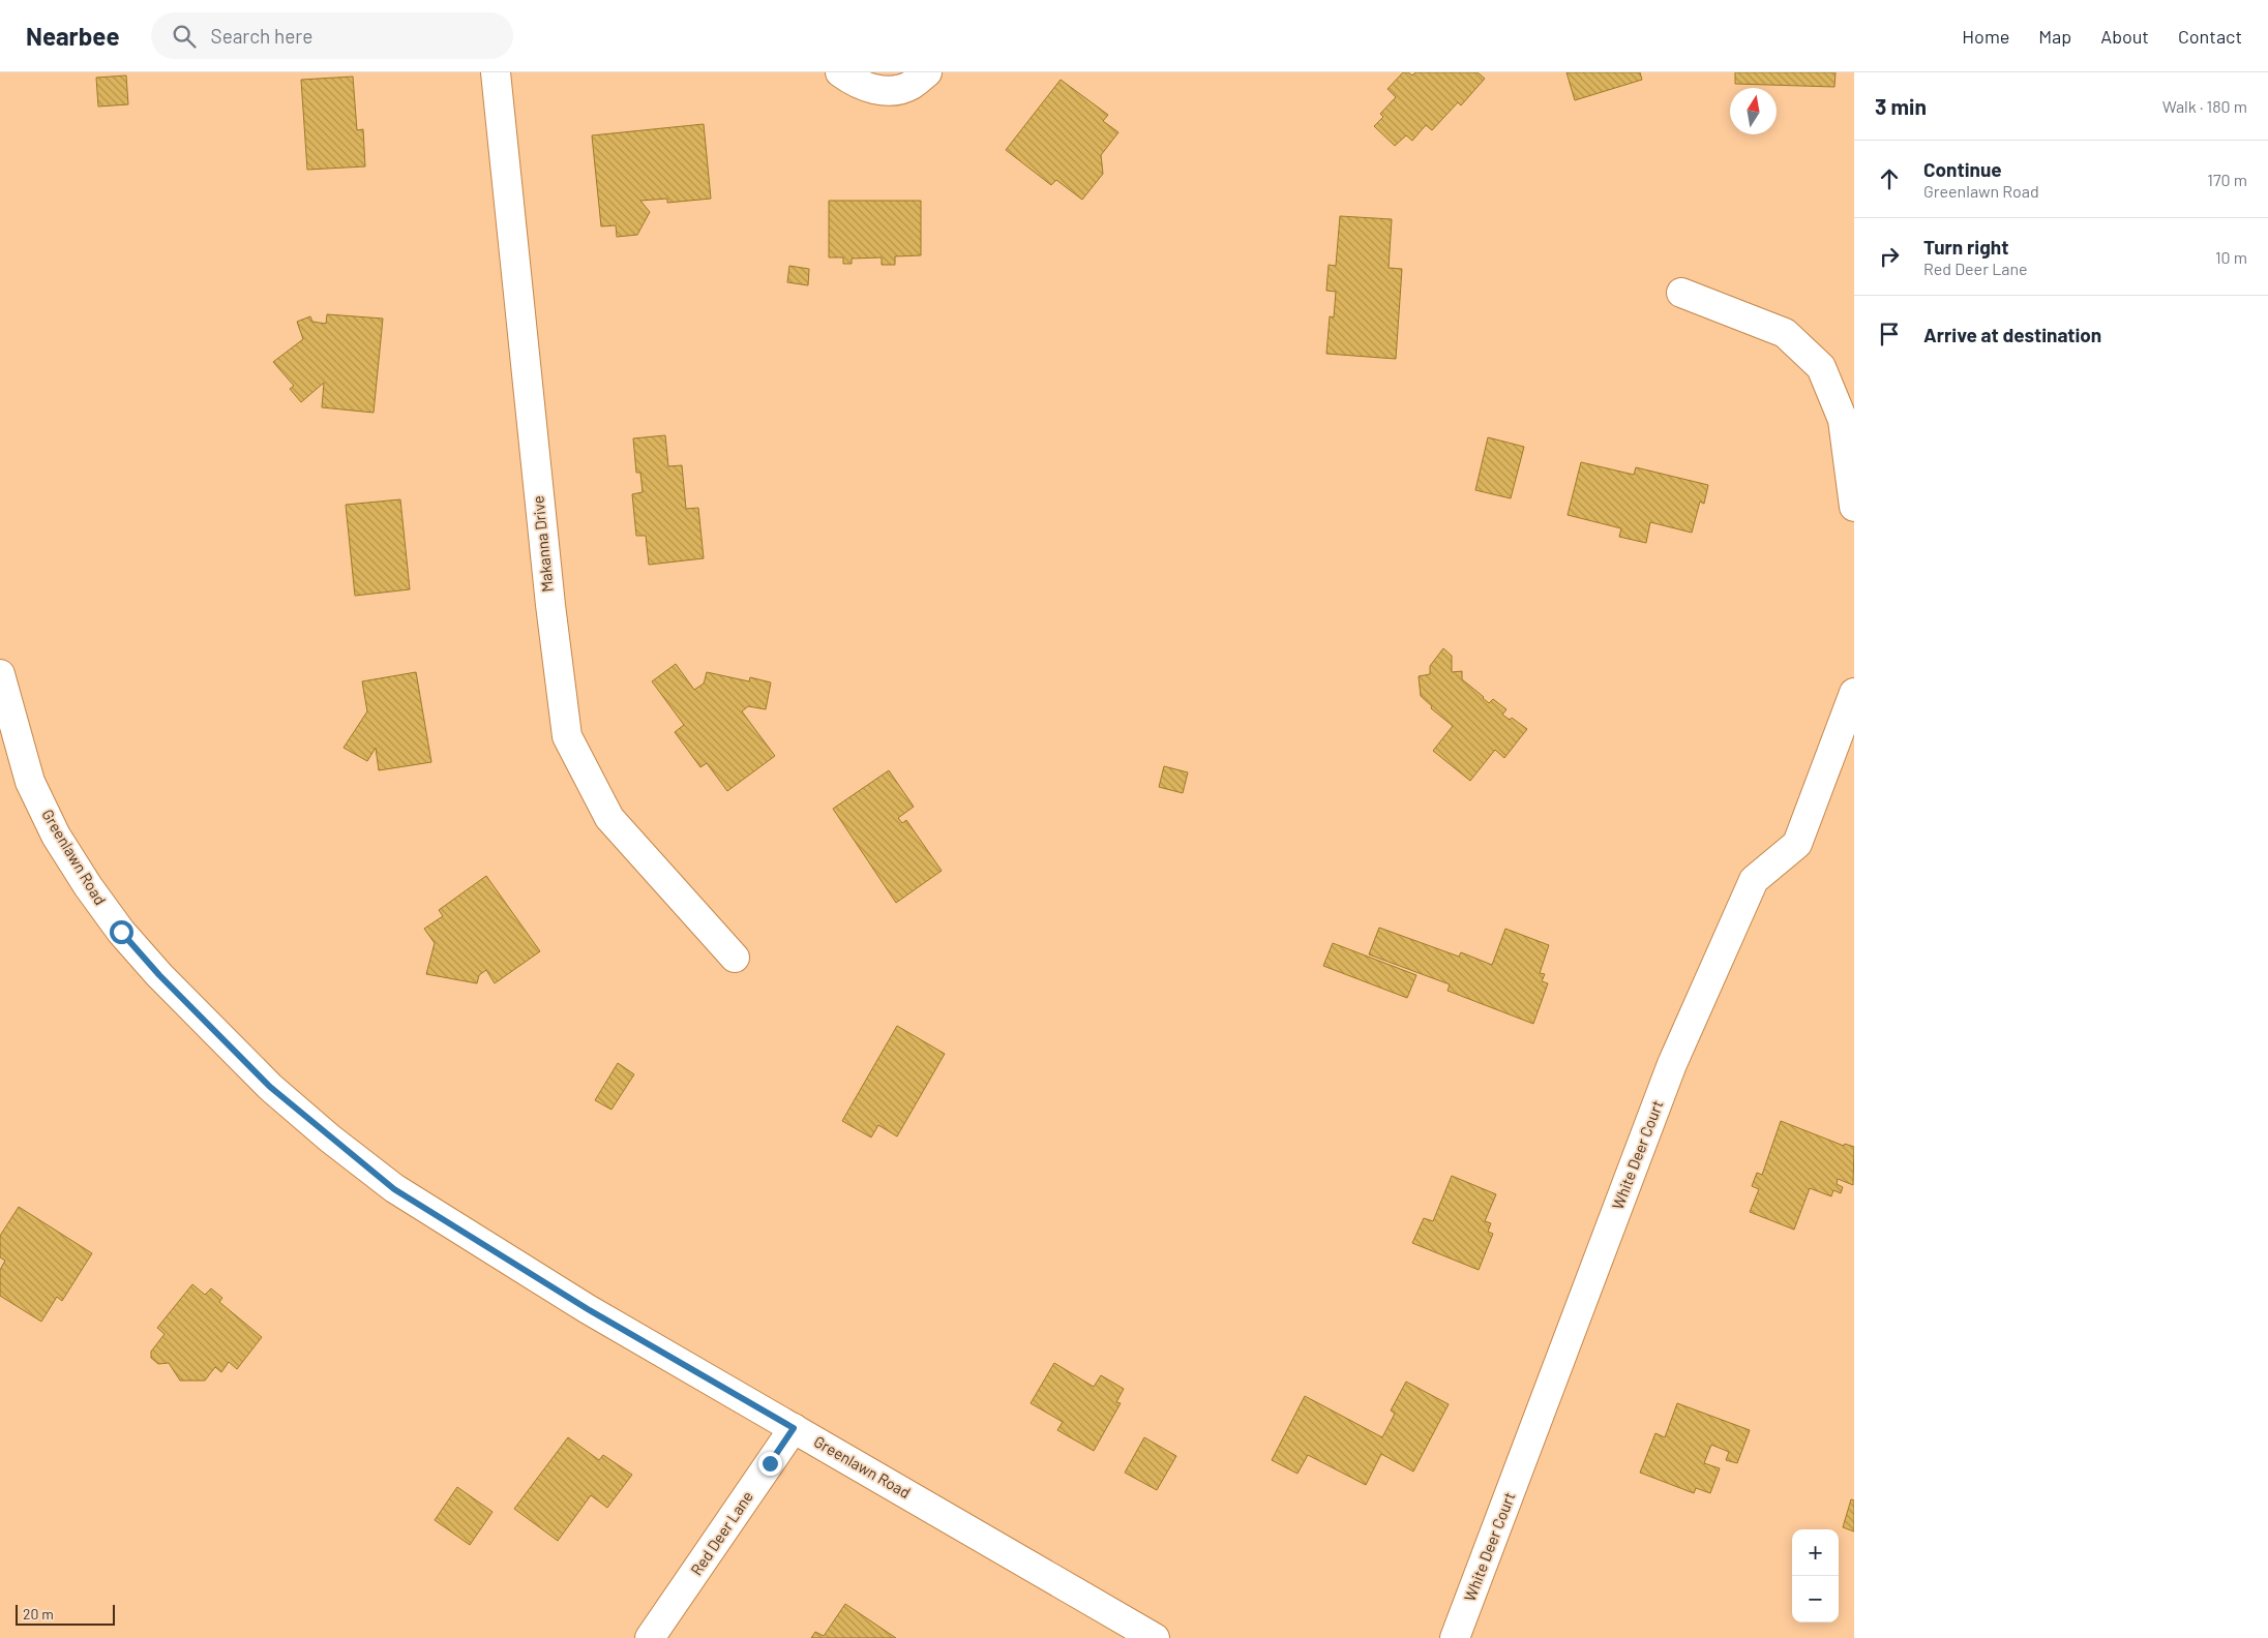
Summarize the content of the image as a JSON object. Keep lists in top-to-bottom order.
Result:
{
  "streets": {
    "street": [
      "Makanna Drive",
      "Greenlawn Road",
      "White Deer Court",
      "Red Deer Lane"
    ]
  },
  "crossings": [
    ["Greenlawn Road", "Red Deer Lane"]
  ],
  "scale_bar": "20 m",
  "north": "top",
  "page": {
    "header": "Nearbee",
    "search": "Search here",
    "nav": [
      "Home",
      "Map",
      "About",
      "Contact"
    ],
    "heading": ["3 min", "Walk · 180 m"],
    "list": [
      ["Continue", "Greenlawn Road", "170 m"],
      ["Turn right", "Red Deer Lane", "10 m"],
      "Arrive at destination"
    ],
    "map_buttons": ["+", "−"],
    "scale": "20 m"
  }
}
